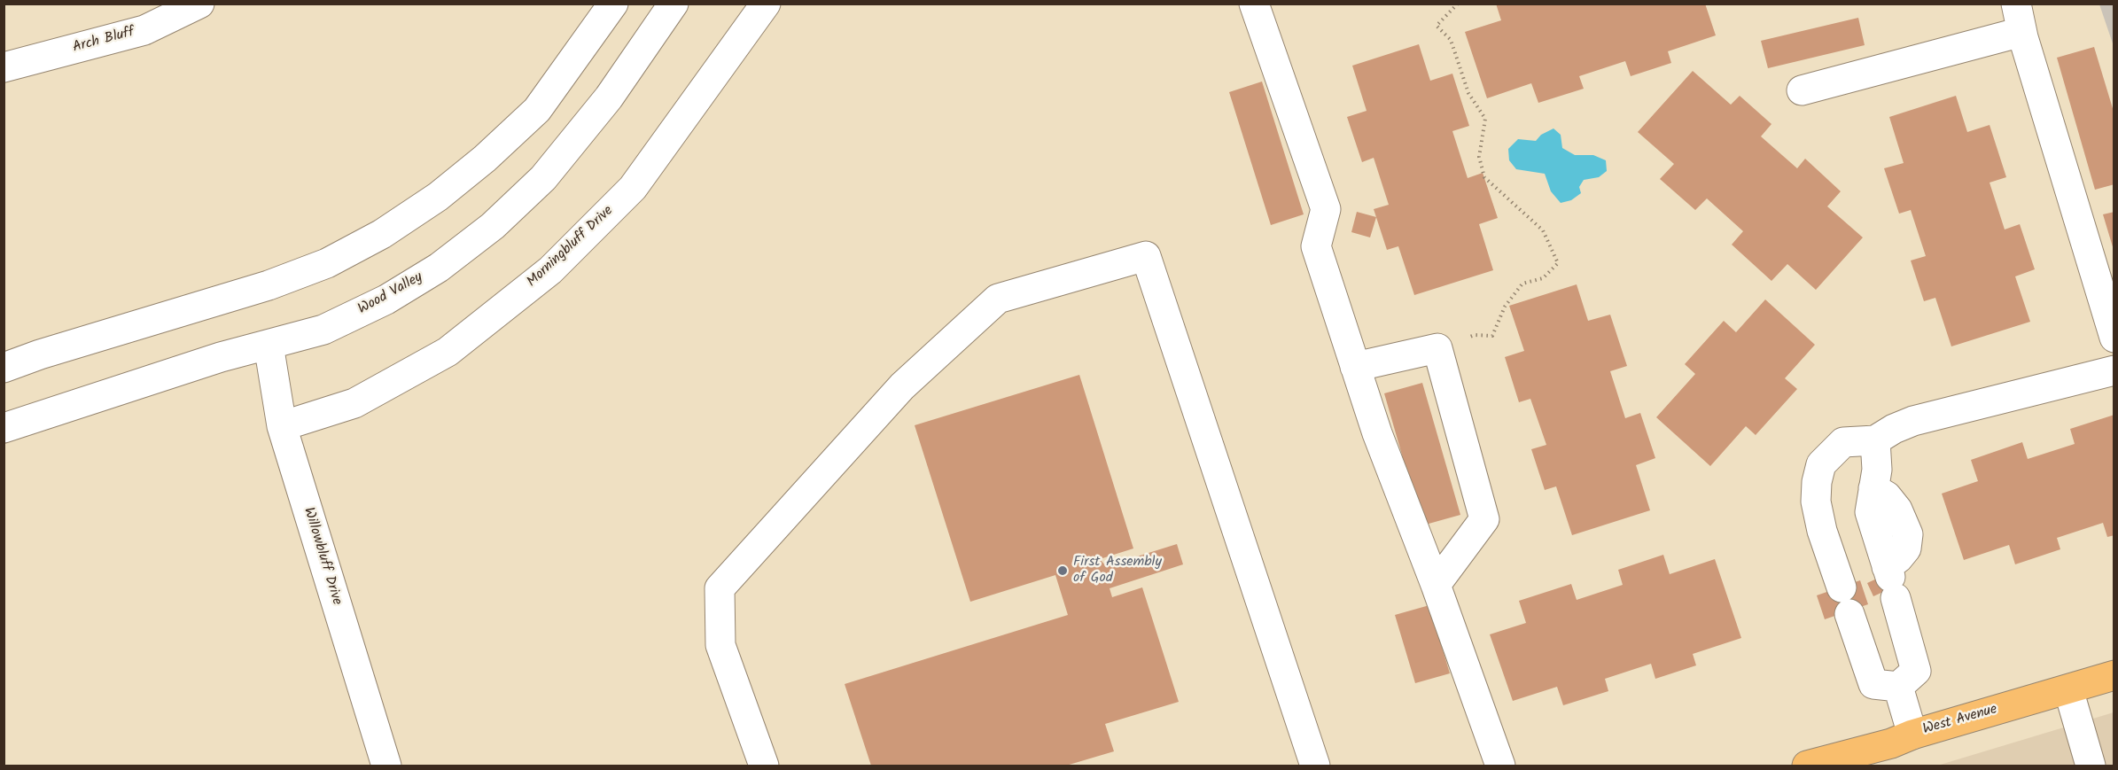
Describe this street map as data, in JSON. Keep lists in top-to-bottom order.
{
  "streets": {
    "main road": ["West Avenue"],
    "street": [
      "Arch Bluff",
      "Morningbluff Drive",
      "Wood Valley",
      "Willowbluff Drive"
    ]
  },
  "crossings": [
    ["Morningbluff Drive", "Willowbluff Drive"],
    ["Wood Valley", "Willowbluff Drive"]
  ],
  "places": ["First Assembly of God"]
}
